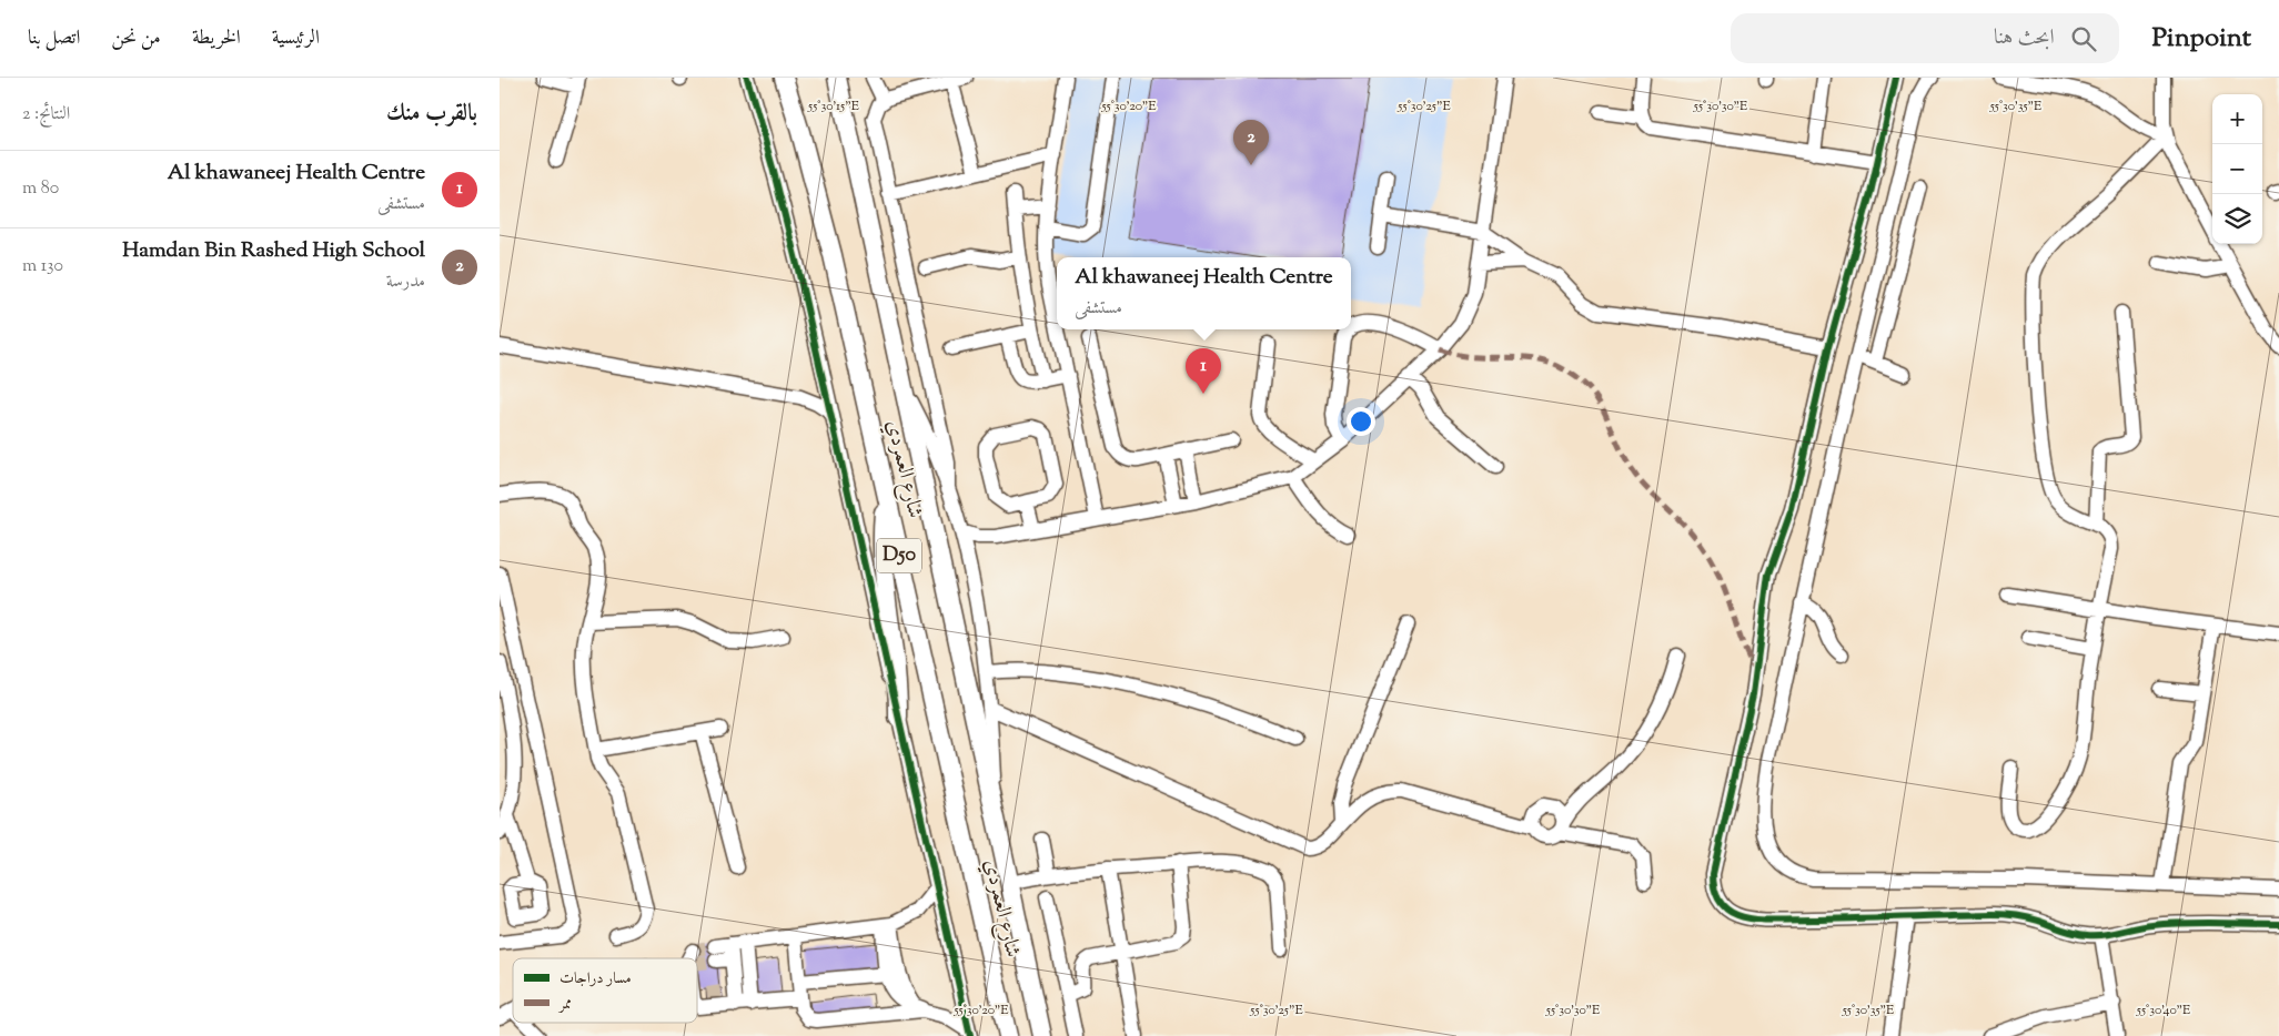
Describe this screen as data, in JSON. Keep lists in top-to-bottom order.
{
  "streets": {
    "main road": ["شارع العمردي", "D50"]
  },
  "legend": ["مسار دراجات", "ممر"],
  "page": {
    "header": "Pinpoint",
    "search": "ابحث هنا",
    "nav": [
      "الرئيسية",
      "الخريطة",
      "من نحن",
      "اتصل بنا"
    ],
    "heading": ["بالقرب منك", "النتائج: 2"],
    "map_buttons": ["+", "−"],
    "pins": ["2", "1"],
    "list": [
      {
        "mark": "1",
        "name": "Al khawaneej Health Centre",
        "note": "مستشفى",
        "value": "80 m"
      },
      {
        "mark": "2",
        "name": "Hamdan Bin Rashed High School",
        "note": "مدرسة",
        "value": "130 m"
      }
    ],
    "popup": ["Al khawaneej Health Centre", "مستشفى"]
  },
  "coordinates": [
    "55°30'15\"E",
    "55°30'20\"E",
    "55°30'25\"E",
    "55°30'30\"E",
    "55°30'35\"E",
    "55°30'40\"E"
  ]
}
